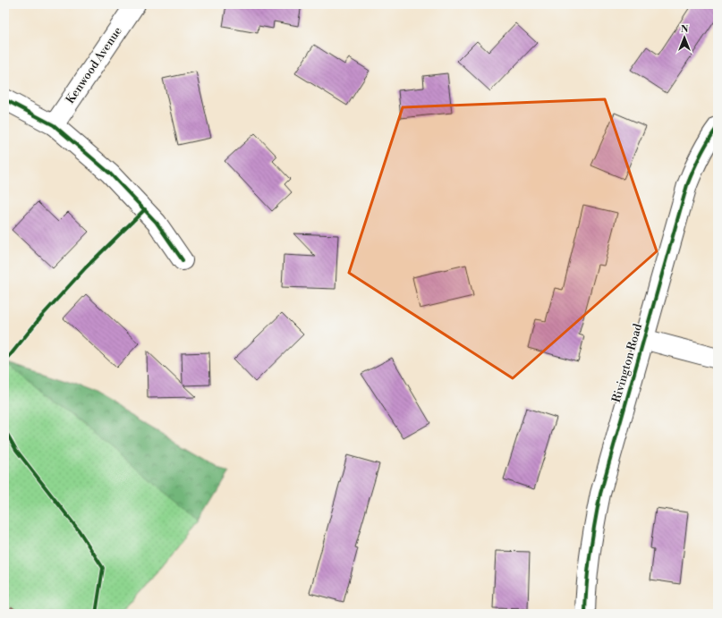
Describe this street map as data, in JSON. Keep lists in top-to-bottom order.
{
  "streets": {
    "street": ["Kenwood Avenue", "Rivington Road"]
  },
  "north": "top"
}
